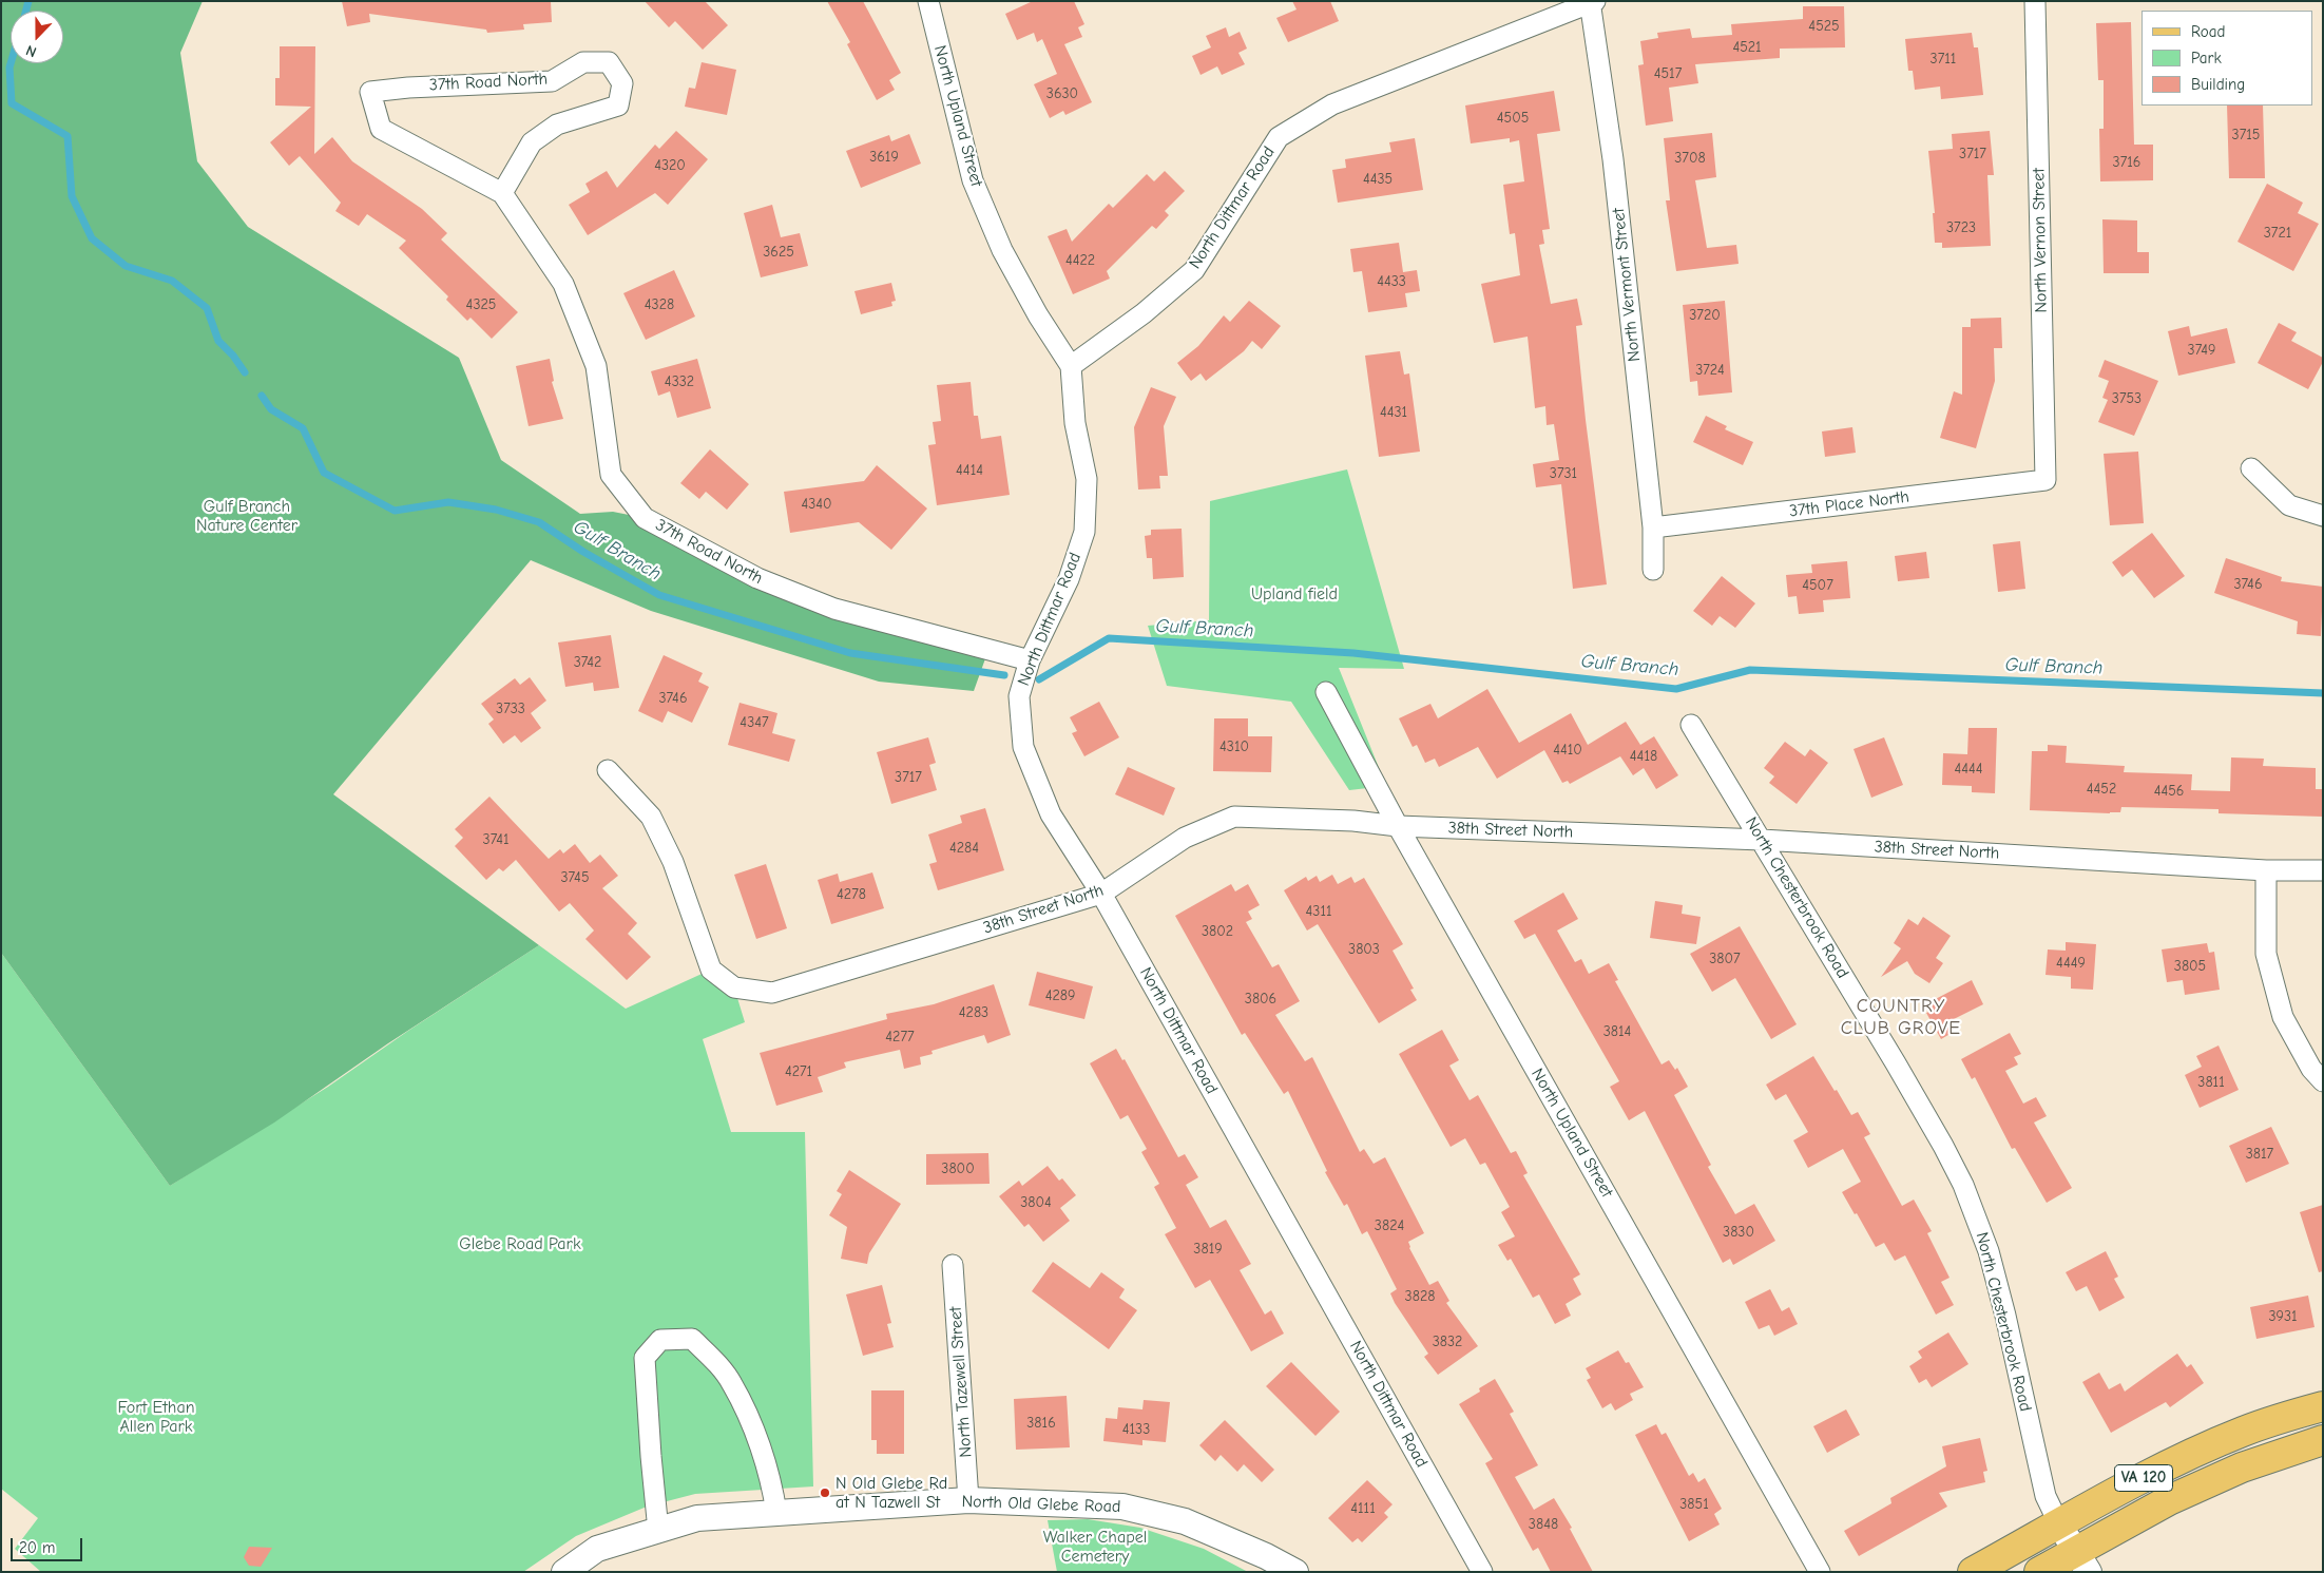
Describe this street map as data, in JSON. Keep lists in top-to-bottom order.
{
  "streets": {
    "main road": ["VA 120"],
    "street": [
      "37th Road North",
      "North Upland Street",
      "North Dittmar Road",
      "North Vernon Street",
      "North Vermont Street",
      "37th Place North",
      "38th Street North",
      "North Chesterbrook Road",
      "North Tazewell Street",
      "North Old Glebe Road"
    ]
  },
  "crossings": [
    ["37th Road North", "North Dittmar Road"],
    ["North Upland Street", "North Dittmar Road"],
    ["North Upland Street", "38th Street North"],
    ["North Dittmar Road", "North Vermont Street"],
    ["North Dittmar Road", "38th Street North"],
    ["North Vernon Street", "37th Place North"],
    ["North Vermont Street", "37th Place North"],
    ["38th Street North", "North Chesterbrook Road"],
    ["North Chesterbrook Road", "VA 120"],
    ["North Tazewell Street", "North Old Glebe Road"]
  ],
  "districts": ["COUNTRY CLUB GROVE"],
  "water": ["Gulf Branch"],
  "parks": [
    "Gulf Branch Nature Center",
    "Upland field",
    "Glebe Road Park",
    "Fort Ethan Allen Park",
    "Walker Chapel Cemetery"
  ],
  "places": ["N Old Glebe Rd at N Tazwell St"],
  "house_numbers": [
    "4525",
    "4521",
    "3711",
    "4517",
    "3630",
    "4505",
    "3715",
    "3717",
    "3619",
    "3708",
    "3716",
    "4320",
    "4435",
    "3723",
    "3721",
    "3625",
    "4422",
    "4433",
    "4325",
    "4328",
    "3720",
    "3749",
    "3724",
    "4332",
    "3753",
    "4431",
    "4414",
    "3731",
    "4340",
    "3746",
    "4507",
    "3742",
    "3746",
    "3733",
    "4347",
    "4310",
    "4410",
    "4418",
    "4444",
    "3717",
    "4452",
    "4456",
    "3741",
    "4284",
    "3745",
    "4278",
    "4311",
    "3802",
    "3803",
    "3807",
    "4449",
    "3805",
    "4289",
    "3806",
    "4283",
    "3814",
    "4277",
    "4271",
    "3811",
    "3817",
    "3800",
    "3804",
    "3824",
    "3830",
    "3819",
    "3828",
    "3931",
    "3832",
    "3816",
    "4133",
    "3851",
    "4111",
    "3848"
  ],
  "legend": ["Road", "Park", "Building"],
  "scale_bar": "20 m",
  "north": "bottom"
}
